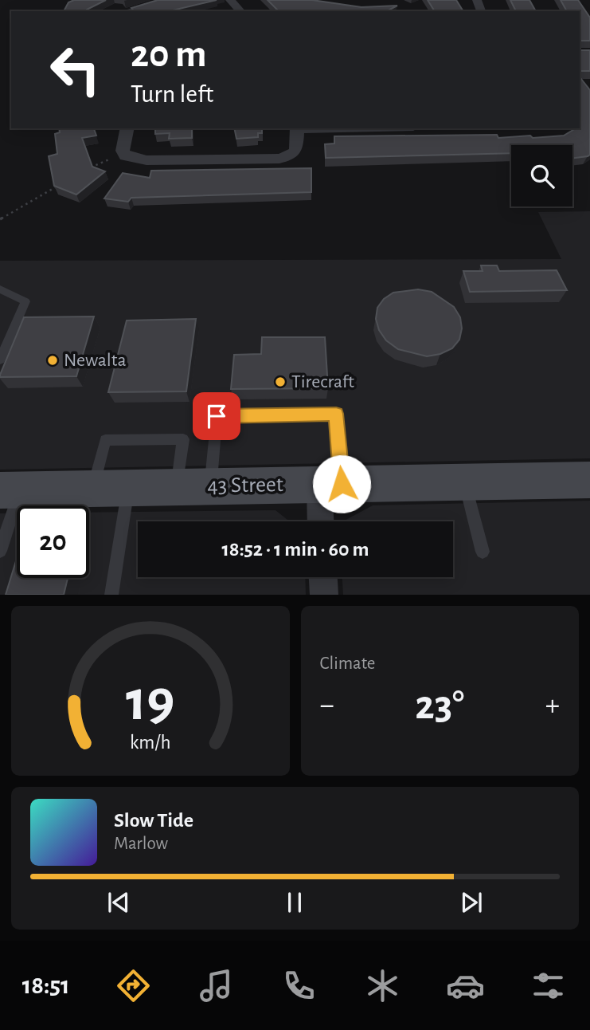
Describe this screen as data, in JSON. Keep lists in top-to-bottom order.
{
  "streets": {
    "street": ["43 Street"]
  },
  "places": ["Newalta", "Tirecraft"],
  "page": {
    "turn": ["20 m", "Turn left"],
    "limit": "20",
    "trip": "18:52 · 1 min · 60 m",
    "tile": "Climate",
    "heat": ["−", "23°", "+"],
    "song": ["Slow Tide", "Marlow"],
    "tabs": "18:51",
    "gauge": ["19", "km/h"]
  }
}
